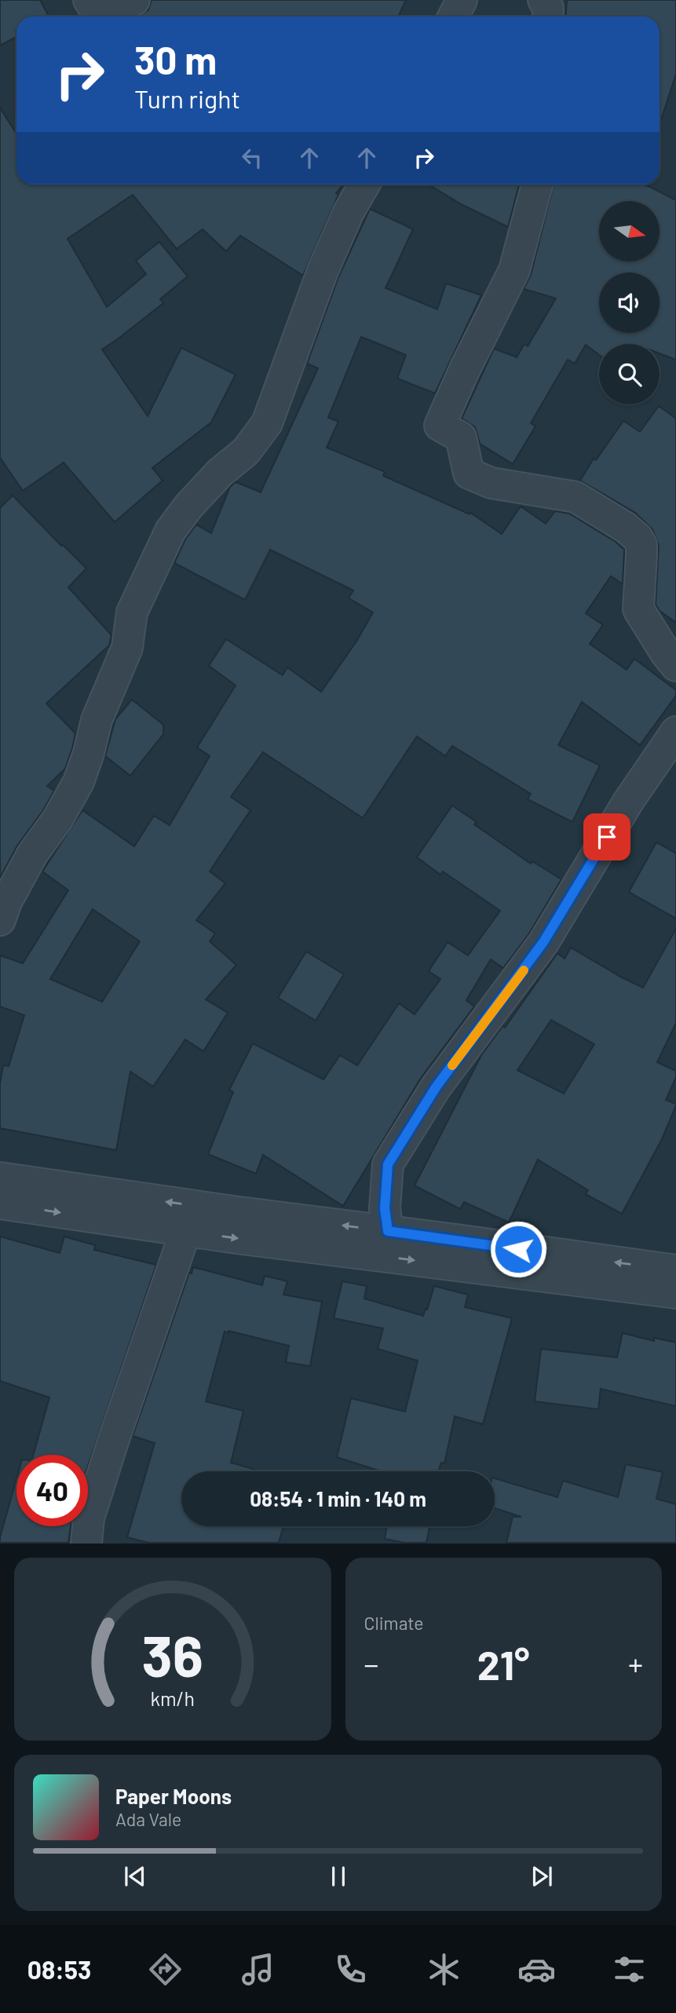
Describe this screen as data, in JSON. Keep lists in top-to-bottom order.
{
  "north": "right",
  "page": {
    "turn": ["30 m", "Turn right"],
    "limit": "40",
    "trip": "08:54 · 1 min · 140 m",
    "tile": "Climate",
    "heat": ["−", "21°", "+"],
    "song": ["Paper Moons", "Ada Vale"],
    "tabs": "08:53",
    "gauge": ["36", "km/h"]
  }
}
